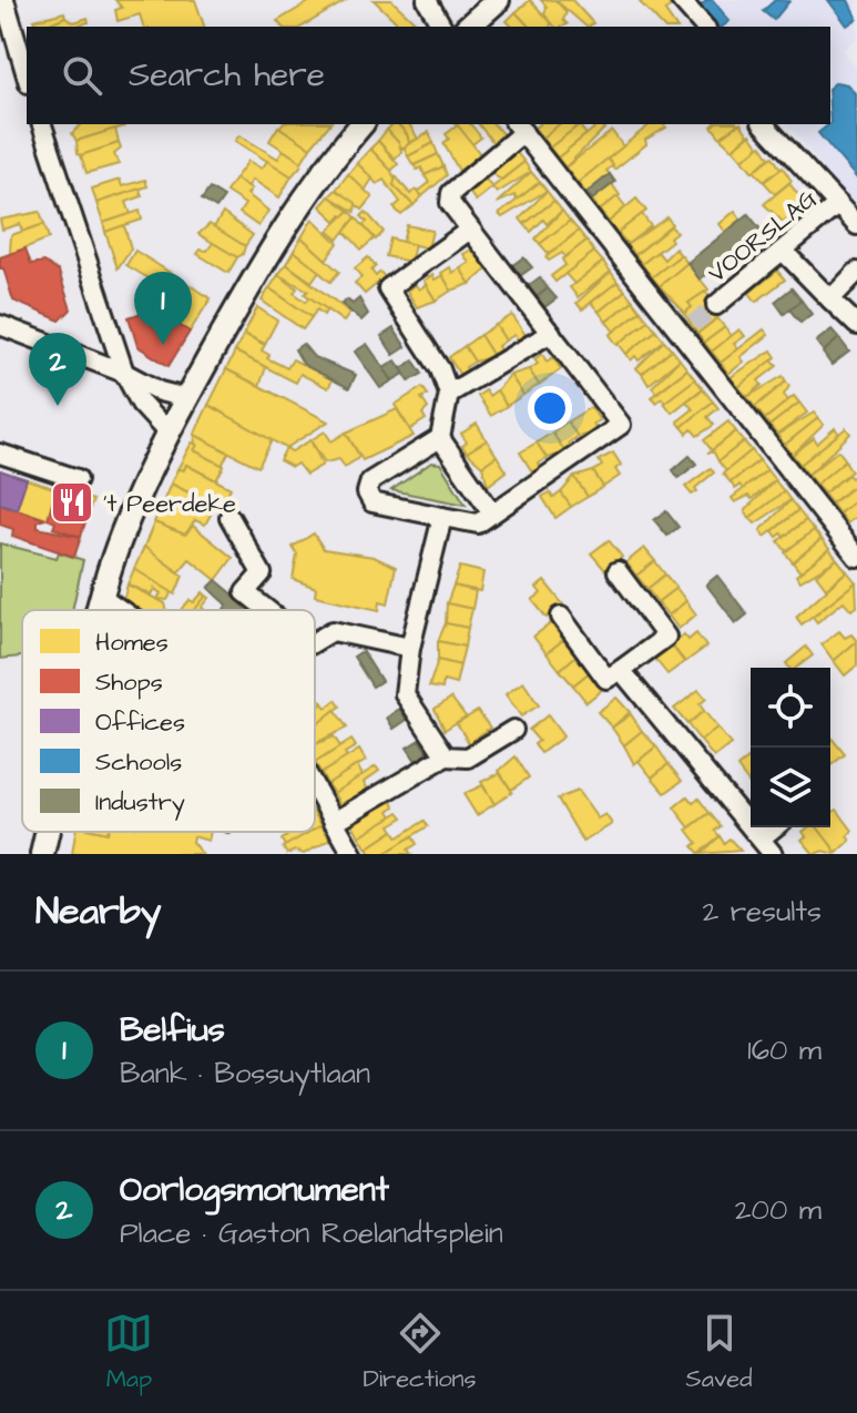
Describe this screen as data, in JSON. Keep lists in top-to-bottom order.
{
  "streets": {
    "street": ["VOORSLAG"]
  },
  "places": {
    "restaurant": ["'t Peerdeke"]
  },
  "legend": [
    "Homes",
    "Shops",
    "Offices",
    "Schools",
    "Industry"
  ],
  "page": {
    "search": "Search here",
    "pins": ["1", "2"],
    "heading": ["Nearby", "2 results"],
    "list": [
      {
        "mark": "1",
        "name": "Belfius",
        "note": "Bank · Bossuytlaan",
        "value": "160 m"
      },
      {
        "mark": "2",
        "name": "Oorlogsmonument",
        "note": "Place · Gaston Roelandtsplein",
        "value": "200 m"
      }
    ],
    "nav": ["Map", "Directions", "Saved"]
  }
}
